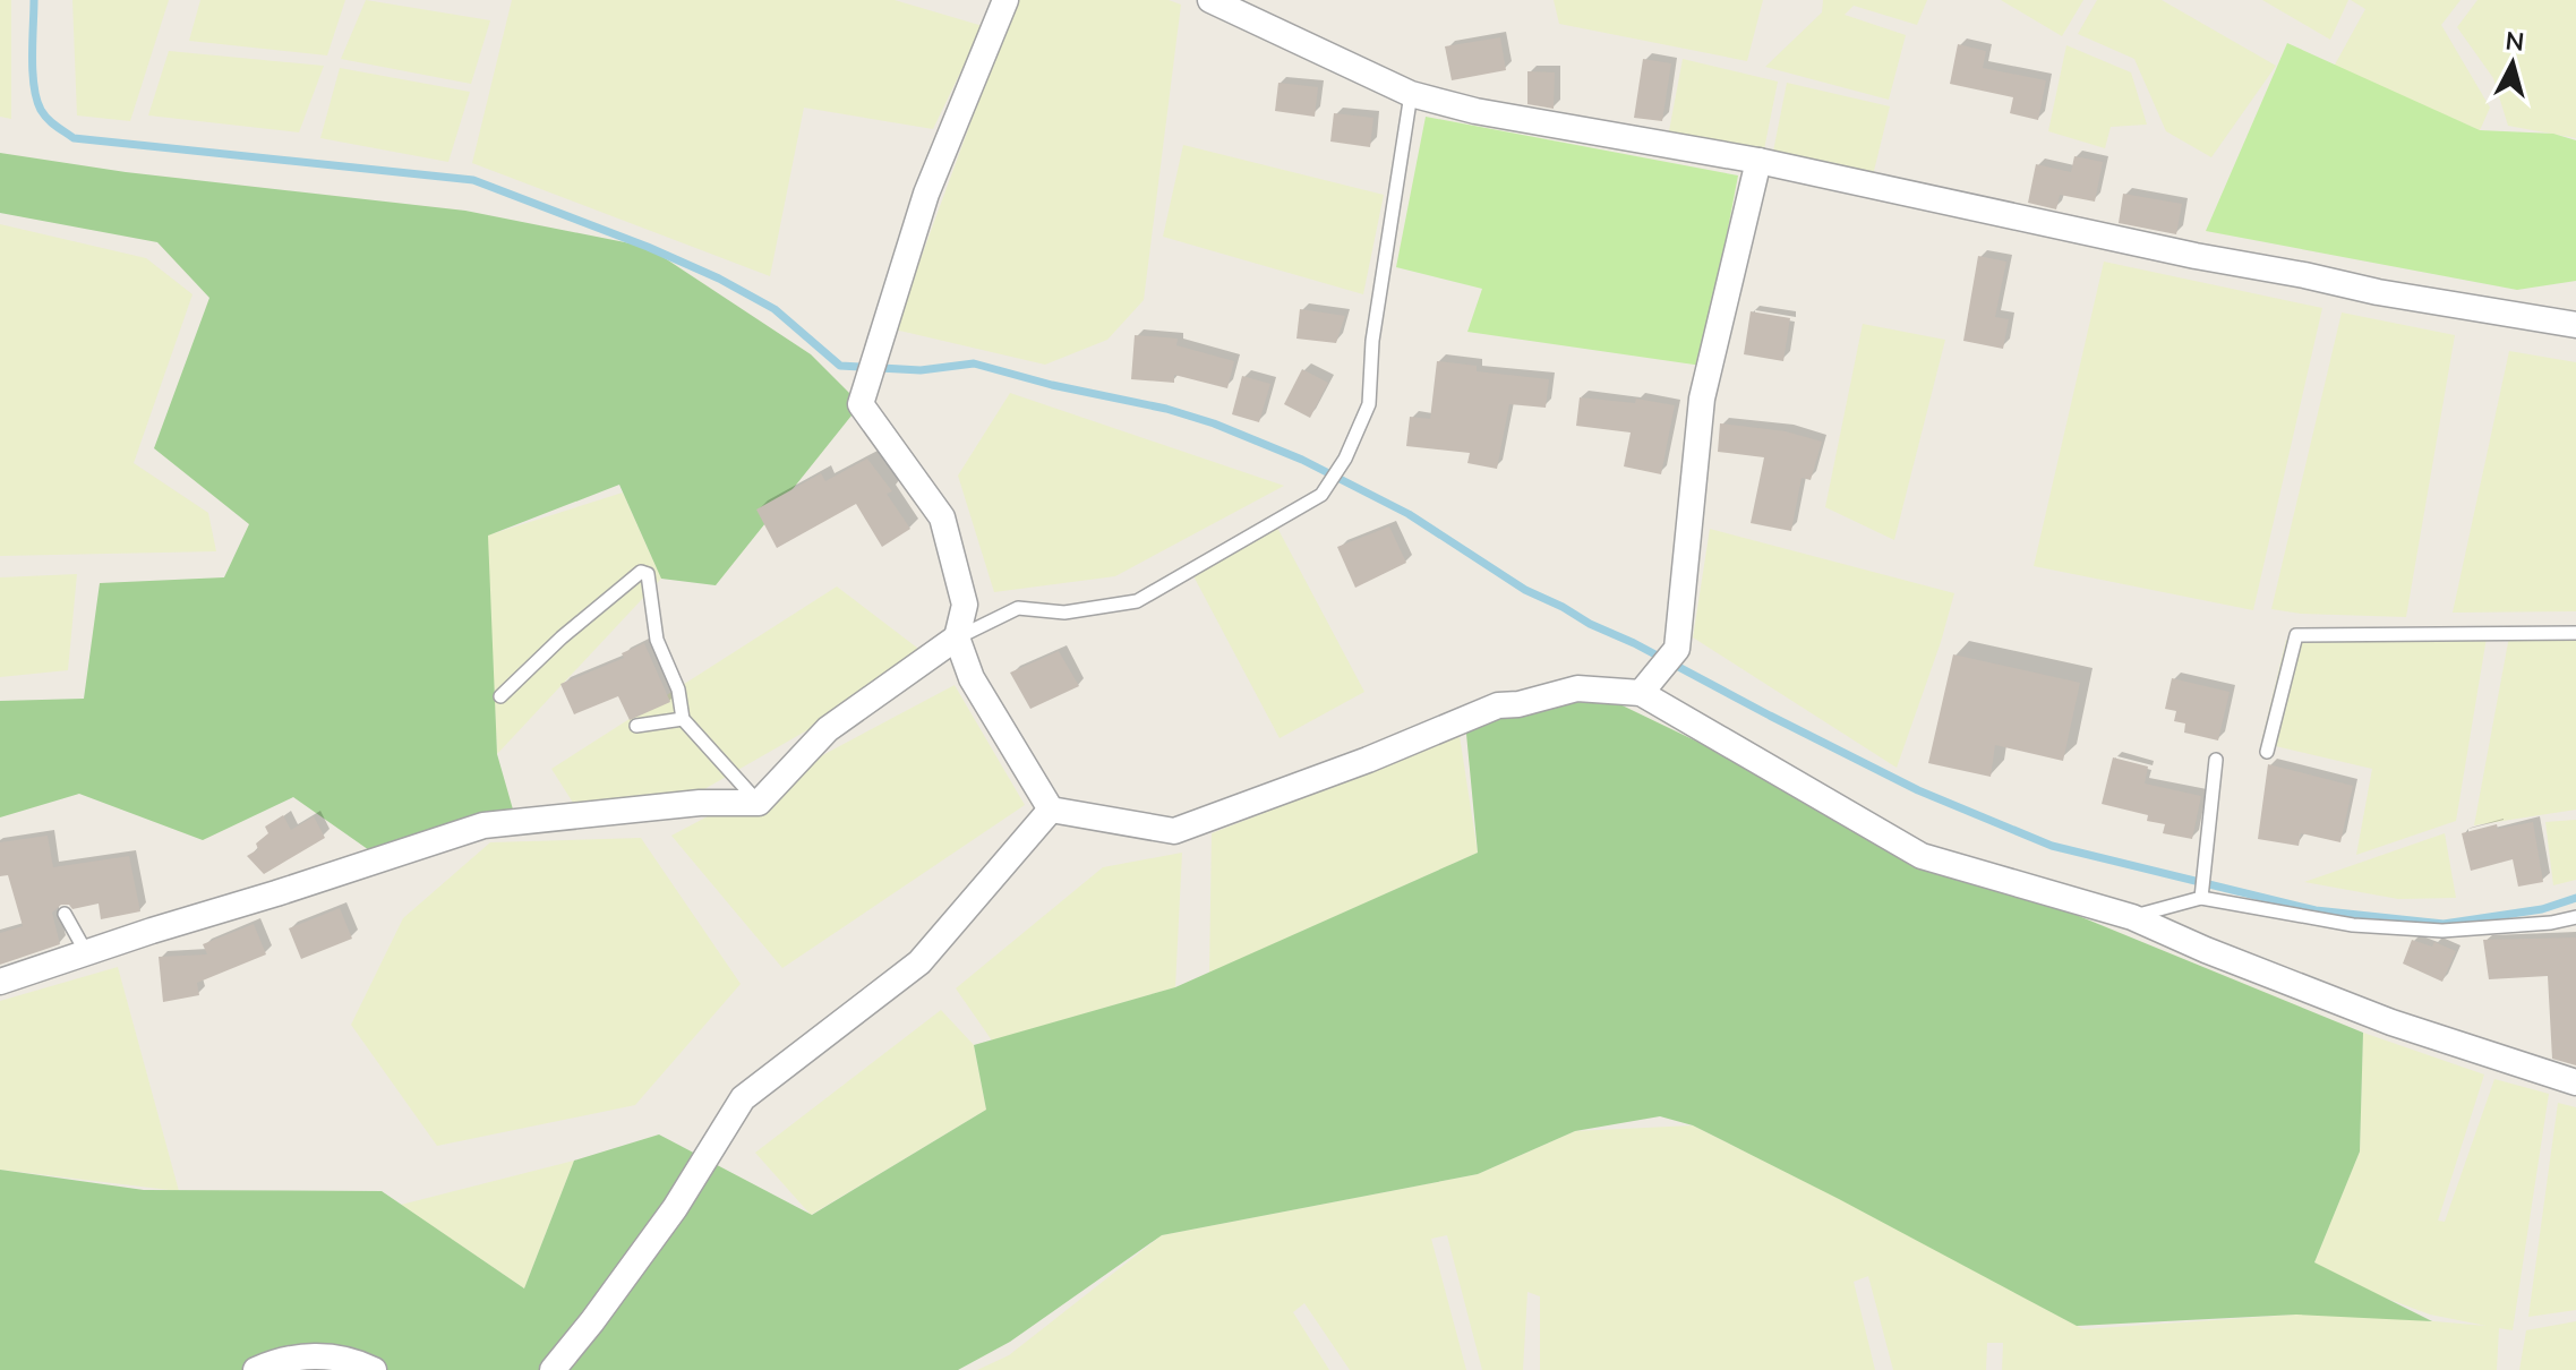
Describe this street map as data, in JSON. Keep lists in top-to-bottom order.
{
  "north": "top"
}
